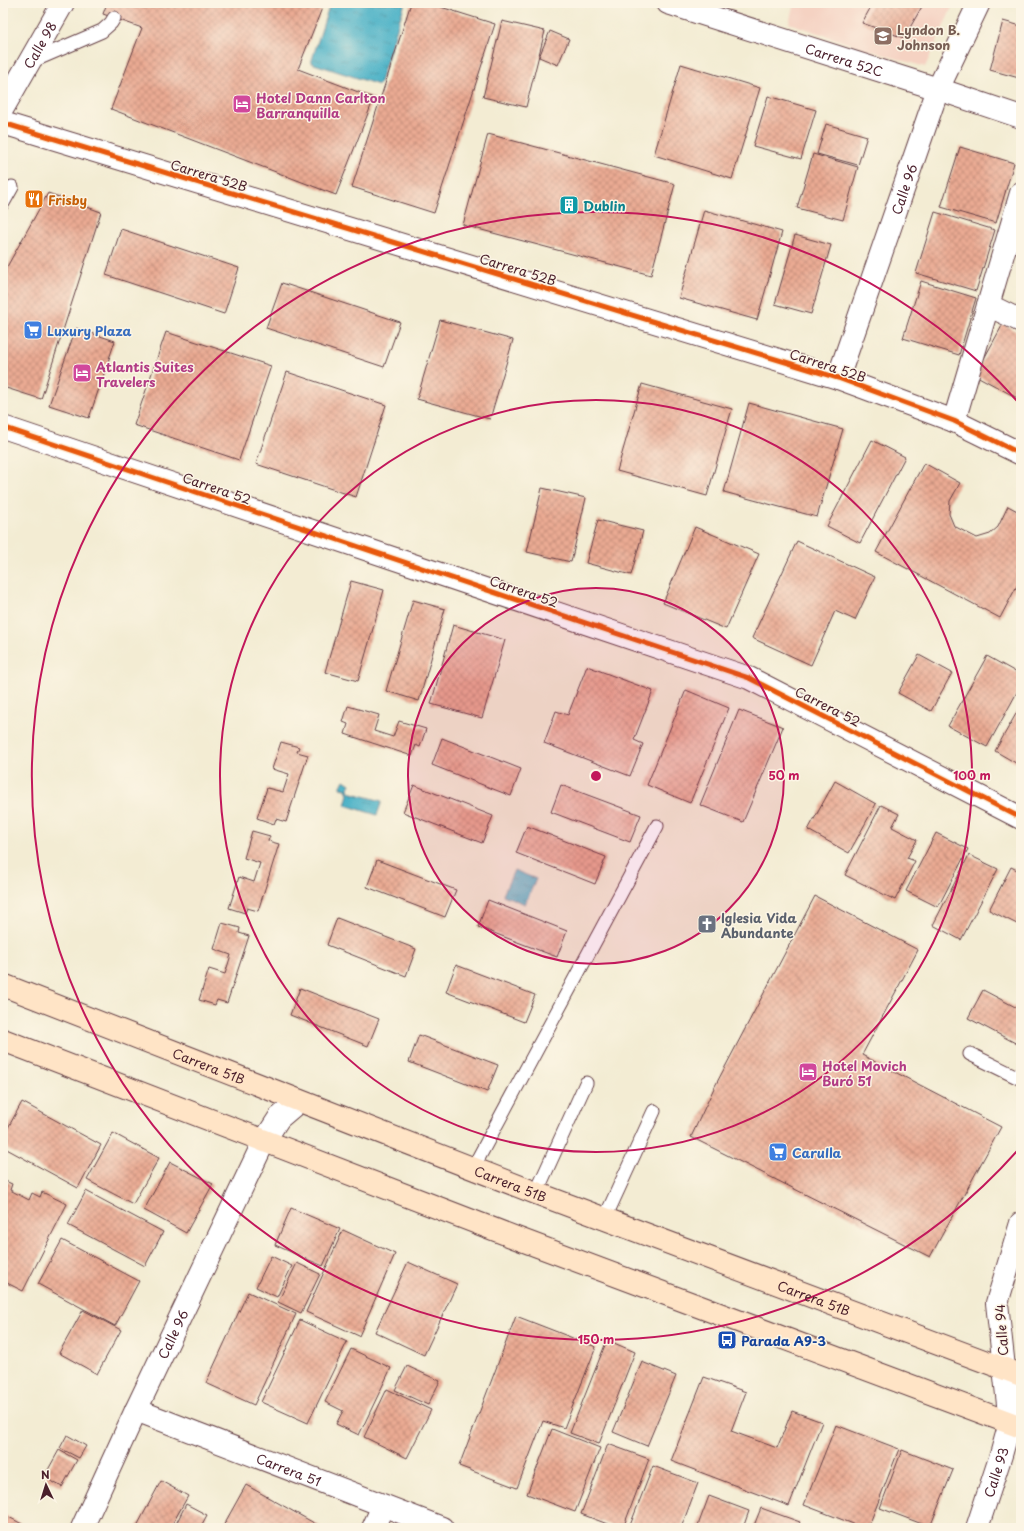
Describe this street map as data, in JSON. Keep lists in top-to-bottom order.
{
  "streets": {
    "main road": ["Carrera 51B"],
    "street": [
      "Calle 98",
      "Carrera 52C",
      "Carrera 52B",
      "Calle 96",
      "Carrera 52",
      "Calle 94",
      "Carrera 51",
      "Calle 93"
    ]
  },
  "crossings": [
    ["Carrera 52C", "Calle 96"],
    ["Carrera 52B", "Calle 96"],
    ["Calle 96", "Carrera 51B"],
    ["Calle 96", "Carrera 51"],
    ["Carrera 51B", "Calle 94"],
    ["Carrera 51B", "Calle 93"],
    ["Calle 94", "Calle 93"]
  ],
  "places": {
    "school or university": ["Lyndon B. Johnson"],
    "hotel": ["Hotel Dann Carlton Barranquilla", "Atlantis Suites Travelers", "Hotel Movich Buró 51"],
    "restaurant": ["Frisby"],
    "building": ["Dublin"],
    "supermarket": ["Luxury Plaza", "Carulla"],
    "church": ["Iglesia Vida Abundante"],
    "bus stop": ["Parada A9-3"]
  },
  "north": "top",
  "rings": ["50 m", "100 m", "150 m"]
}
